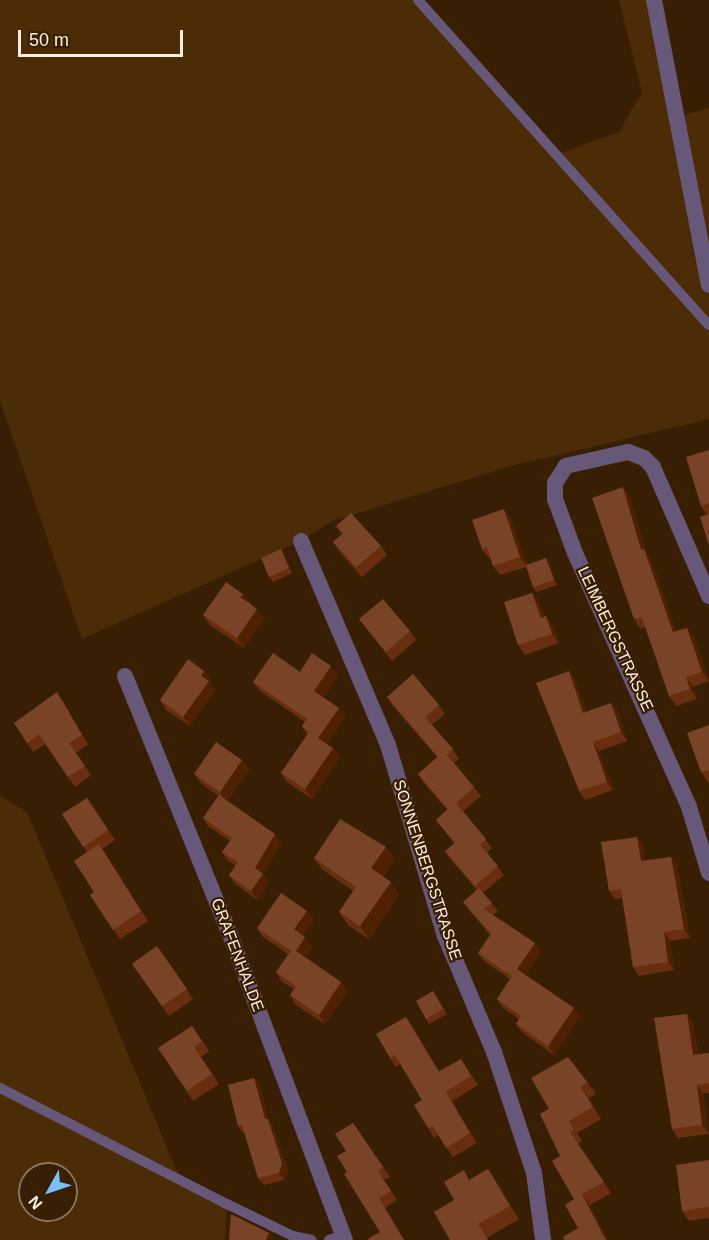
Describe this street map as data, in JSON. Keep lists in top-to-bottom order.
{
  "streets": {
    "street": ["LEIMBERGSTRASSE", "SONNENBERGSTRASSE", "GRAFENHALDE"]
  },
  "scale_bar": "50 m",
  "north": "bottom left"
}
